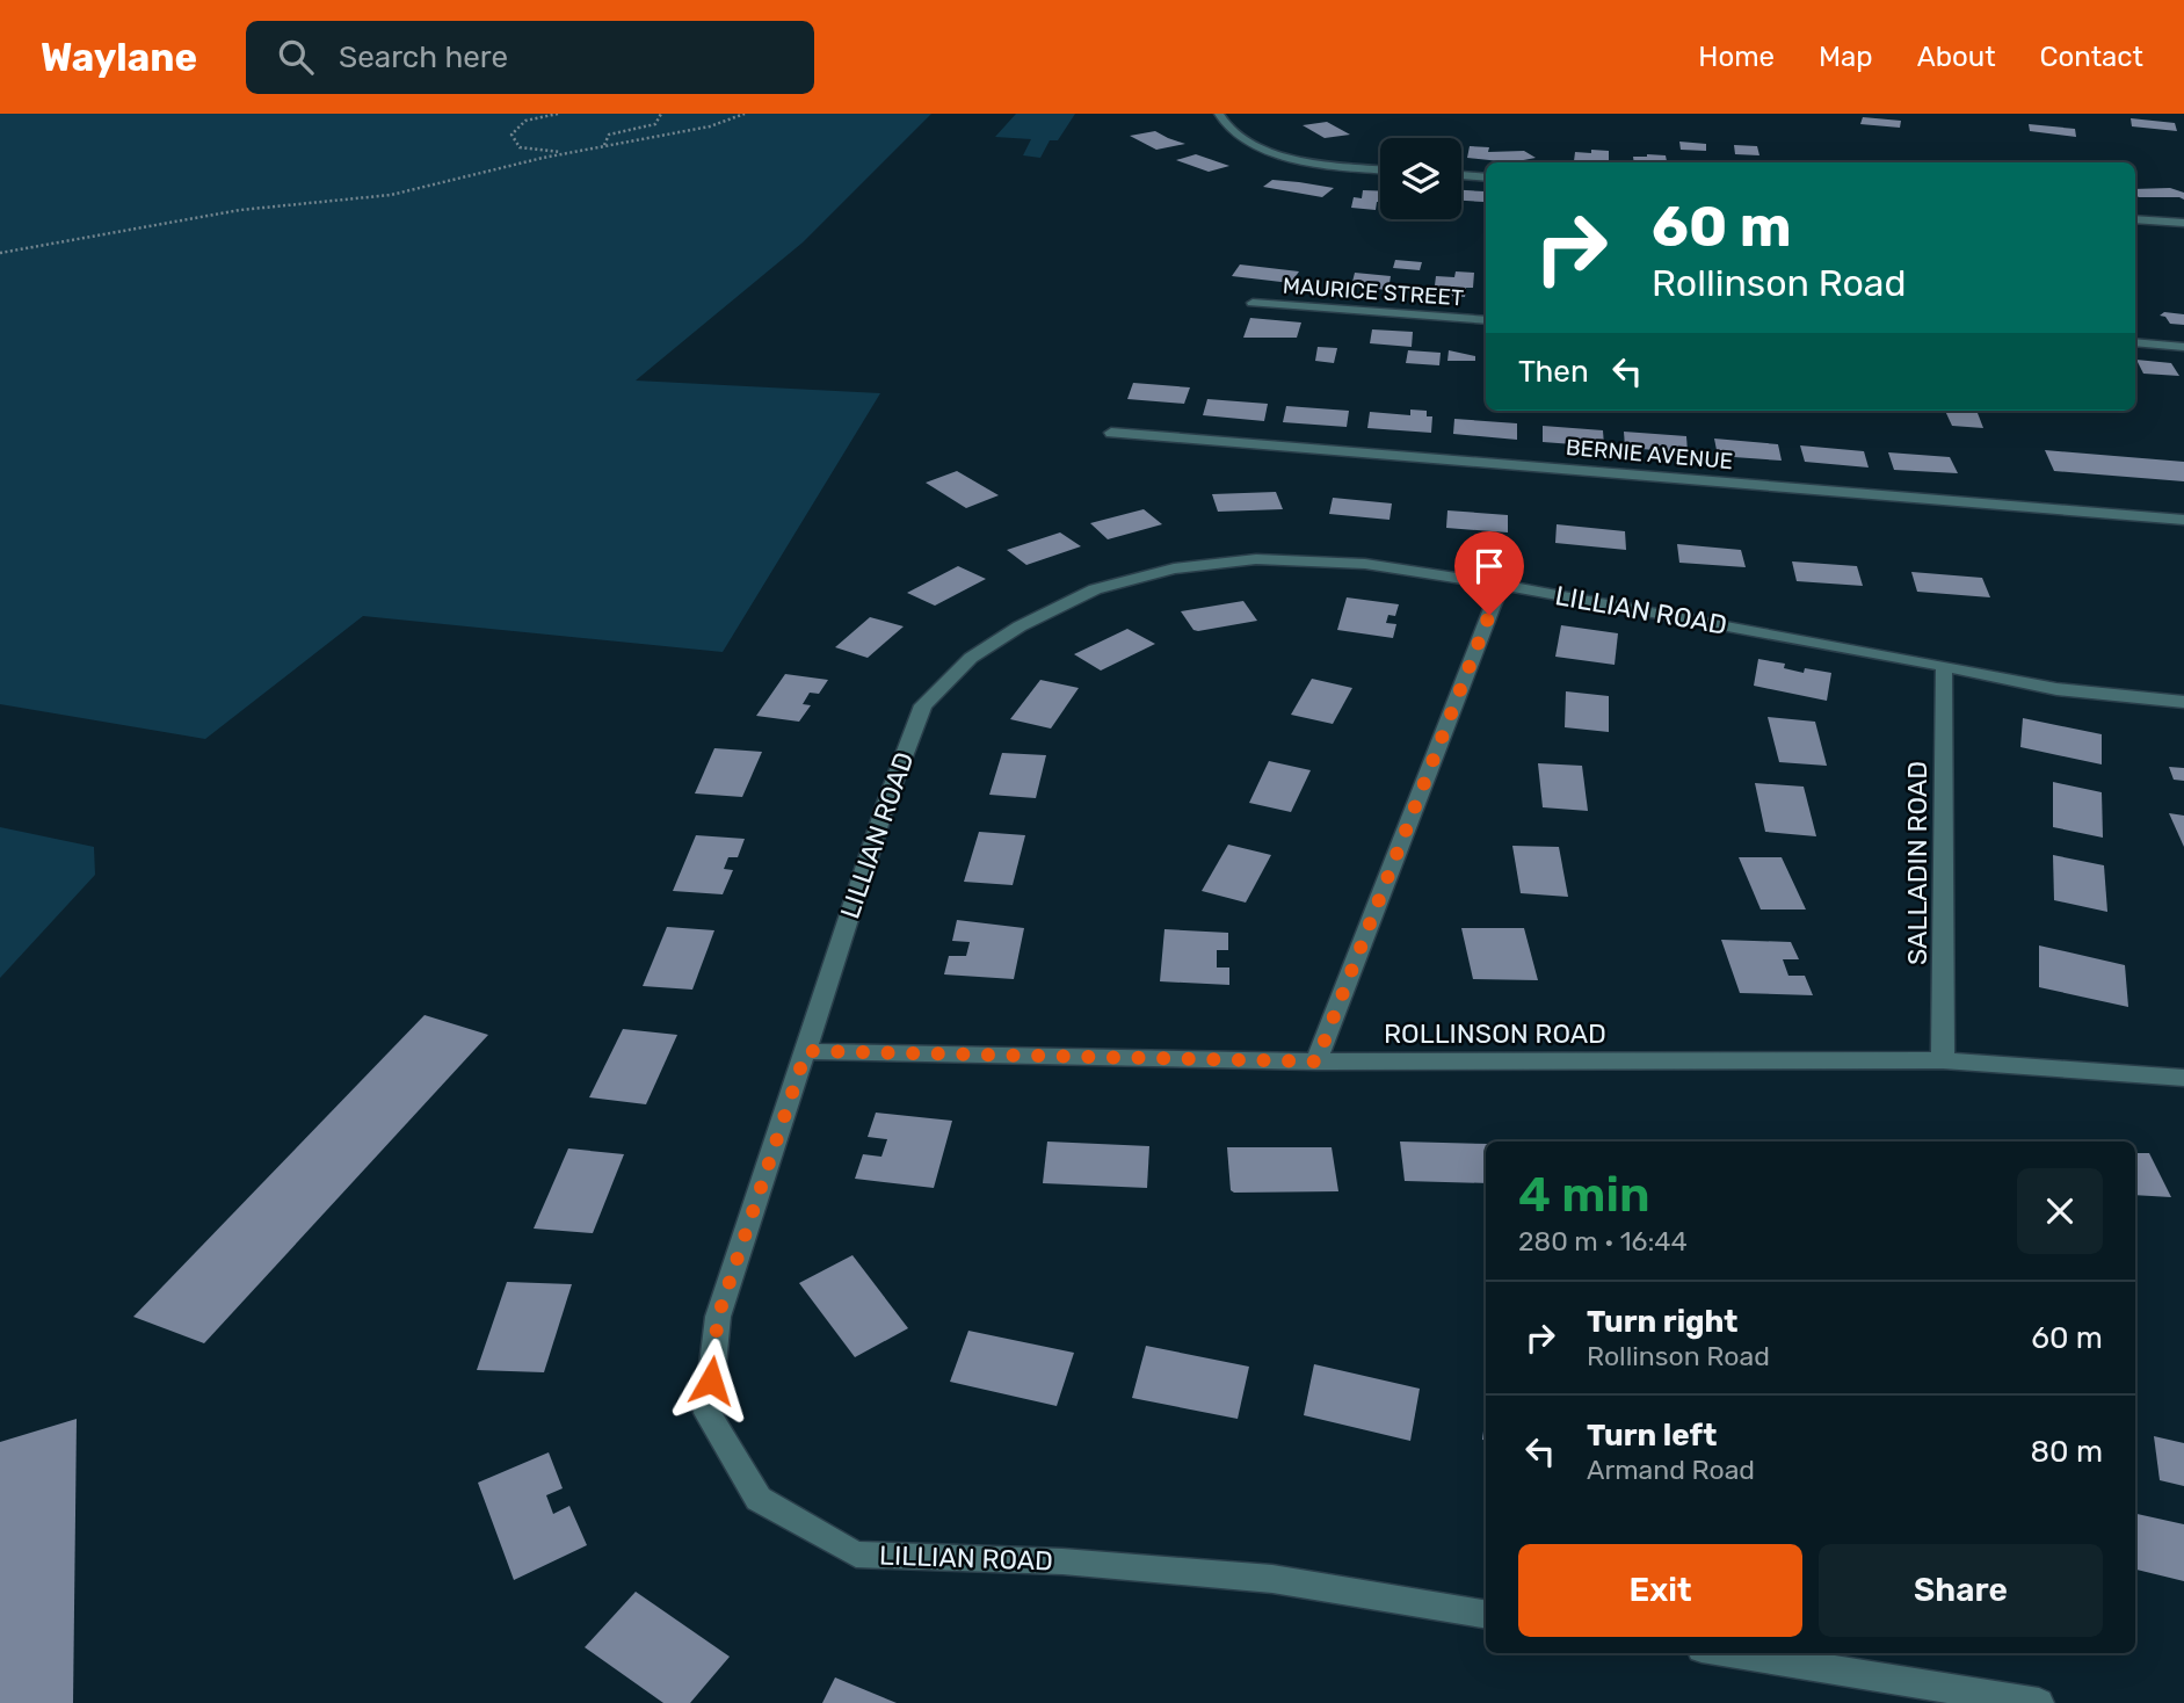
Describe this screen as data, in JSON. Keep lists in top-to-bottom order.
{
  "streets": {
    "street": [
      "MAURICE STREET",
      "BERNIE AVENUE",
      "LILLIAN ROAD",
      "SALLADIN ROAD",
      "ROLLINSON ROAD"
    ]
  },
  "crossings": [
    ["LILLIAN ROAD", "SALLADIN ROAD"],
    ["LILLIAN ROAD", "ROLLINSON ROAD"],
    ["SALLADIN ROAD", "ROLLINSON ROAD"]
  ],
  "page": {
    "header": "Waylane",
    "search": "Search here",
    "nav": [
      "Home",
      "Map",
      "About",
      "Contact"
    ],
    "turn": ["60 m", "Rollinson Road"],
    "then": "Then",
    "heading": ["4 min", "280 m · 16:44"],
    "list": [
      {
        "name": "Turn right",
        "note": "Rollinson Road",
        "value": "60 m"
      },
      {
        "name": "Turn left",
        "note": "Armand Road",
        "value": "80 m"
      }
    ],
    "buttons": ["Exit", "Share"]
  }
}
